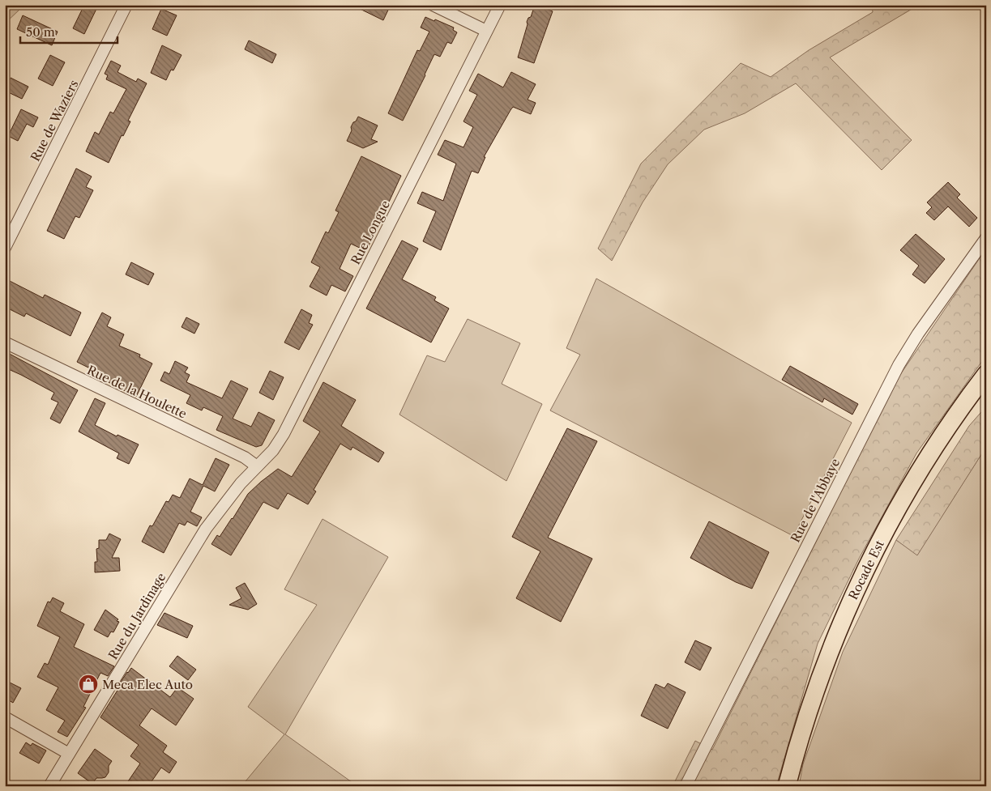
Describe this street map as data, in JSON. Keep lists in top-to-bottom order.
{
  "streets": {
    "main road": ["Rocade Est"],
    "street": [
      "Rue de Waziers",
      "Rue Longue",
      "Rue de la Houlette",
      "Rue de l'Abbaye",
      "Rue du Jardinage"
    ]
  },
  "crossings": [
    ["Rue Longue", "Rue de la Houlette"],
    ["Rue Longue", "Rue du Jardinage"],
    ["Rue de la Houlette", "Rue du Jardinage"]
  ],
  "places": {
    "shop": ["Meca Elec Auto"]
  },
  "scale_bar": "50 m"
}
